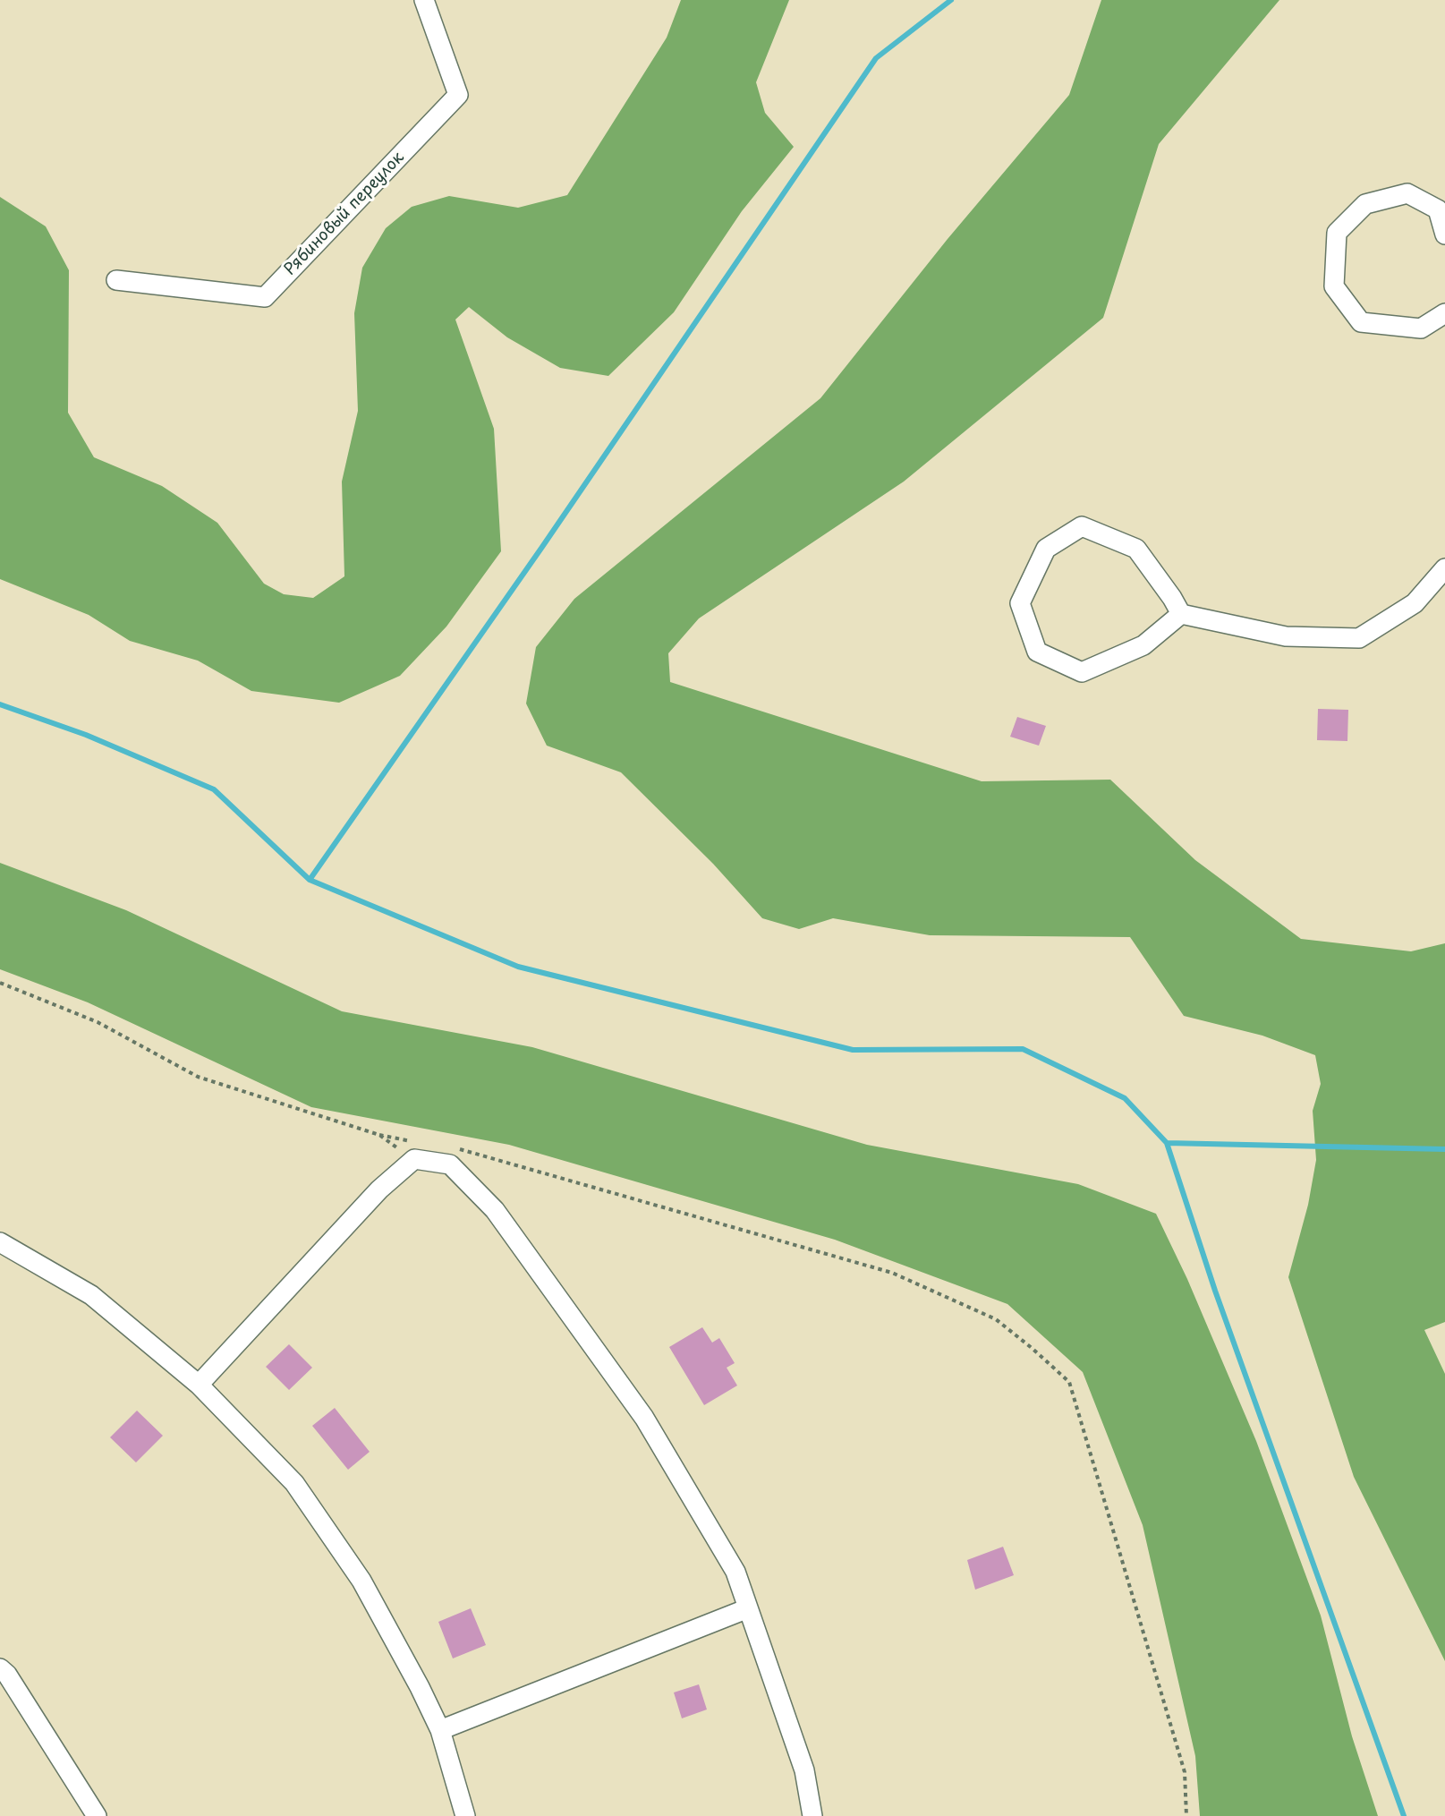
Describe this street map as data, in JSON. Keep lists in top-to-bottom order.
{
  "streets": {
    "street": ["Рябиновый переулок"]
  }
}
